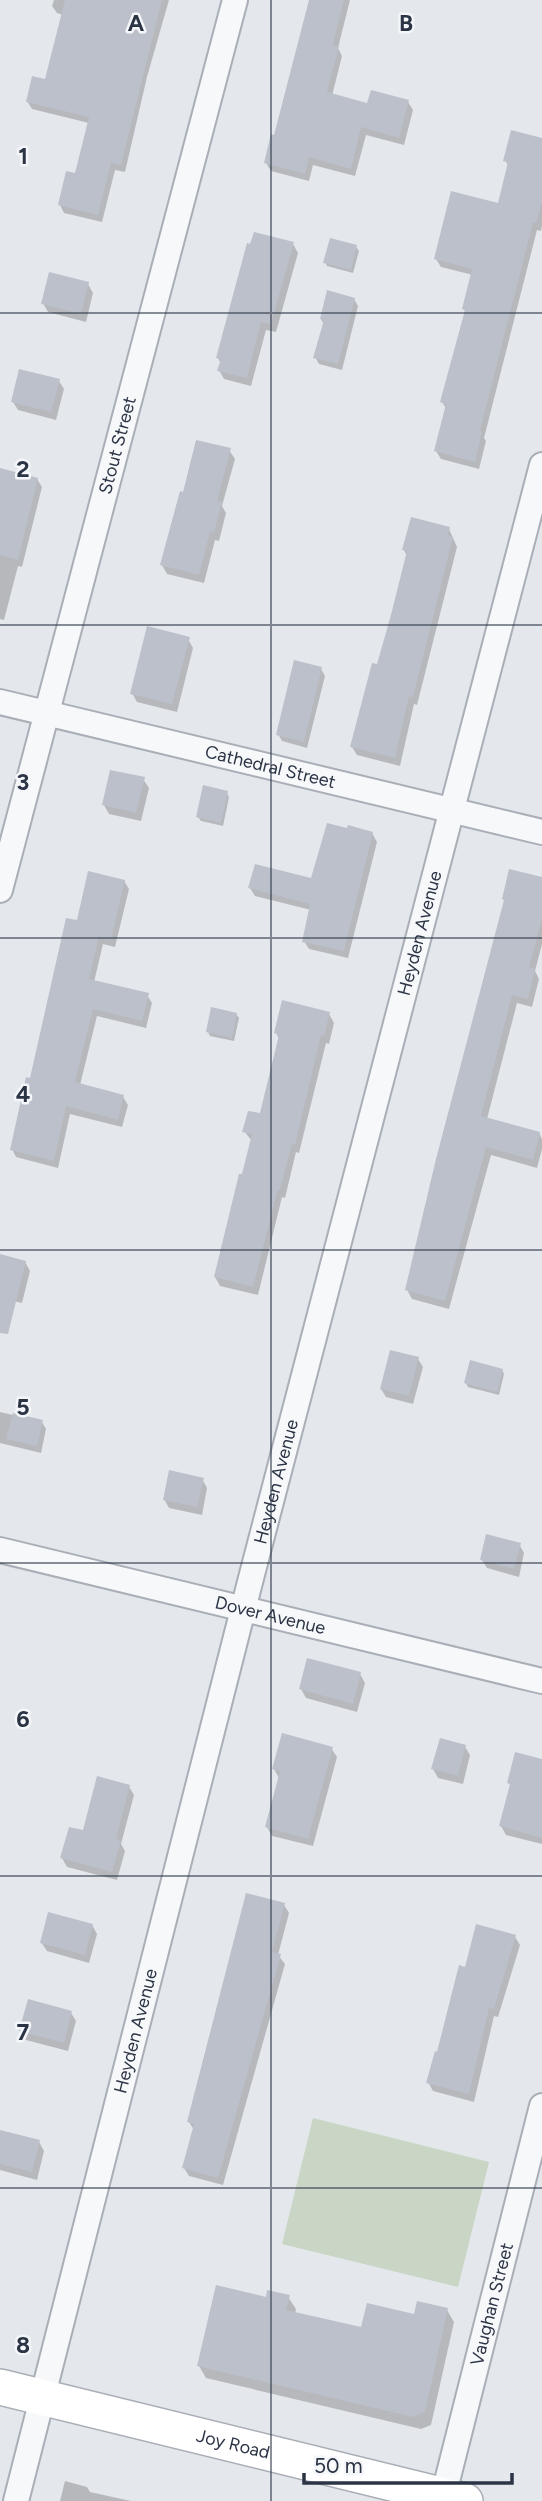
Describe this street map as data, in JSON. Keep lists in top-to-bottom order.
{
  "streets": {
    "main road": ["Joy Road"],
    "street": [
      "Stout Street",
      "Cathedral Street",
      "Heyden Avenue",
      "Dover Avenue",
      "Vaughan Street"
    ]
  },
  "crossings": [
    ["Stout Street", "Cathedral Street"],
    ["Cathedral Street", "Heyden Avenue"],
    ["Heyden Avenue", "Dover Avenue"],
    ["Heyden Avenue", "Joy Road"],
    ["Vaughan Street", "Joy Road"]
  ],
  "scale_bar": "50 m",
  "grid": {
    "columns": ["A", "B"],
    "rows": [
      "1",
      "2",
      "3",
      "4",
      "5",
      "6",
      "7",
      "8"
    ]
  }
}
